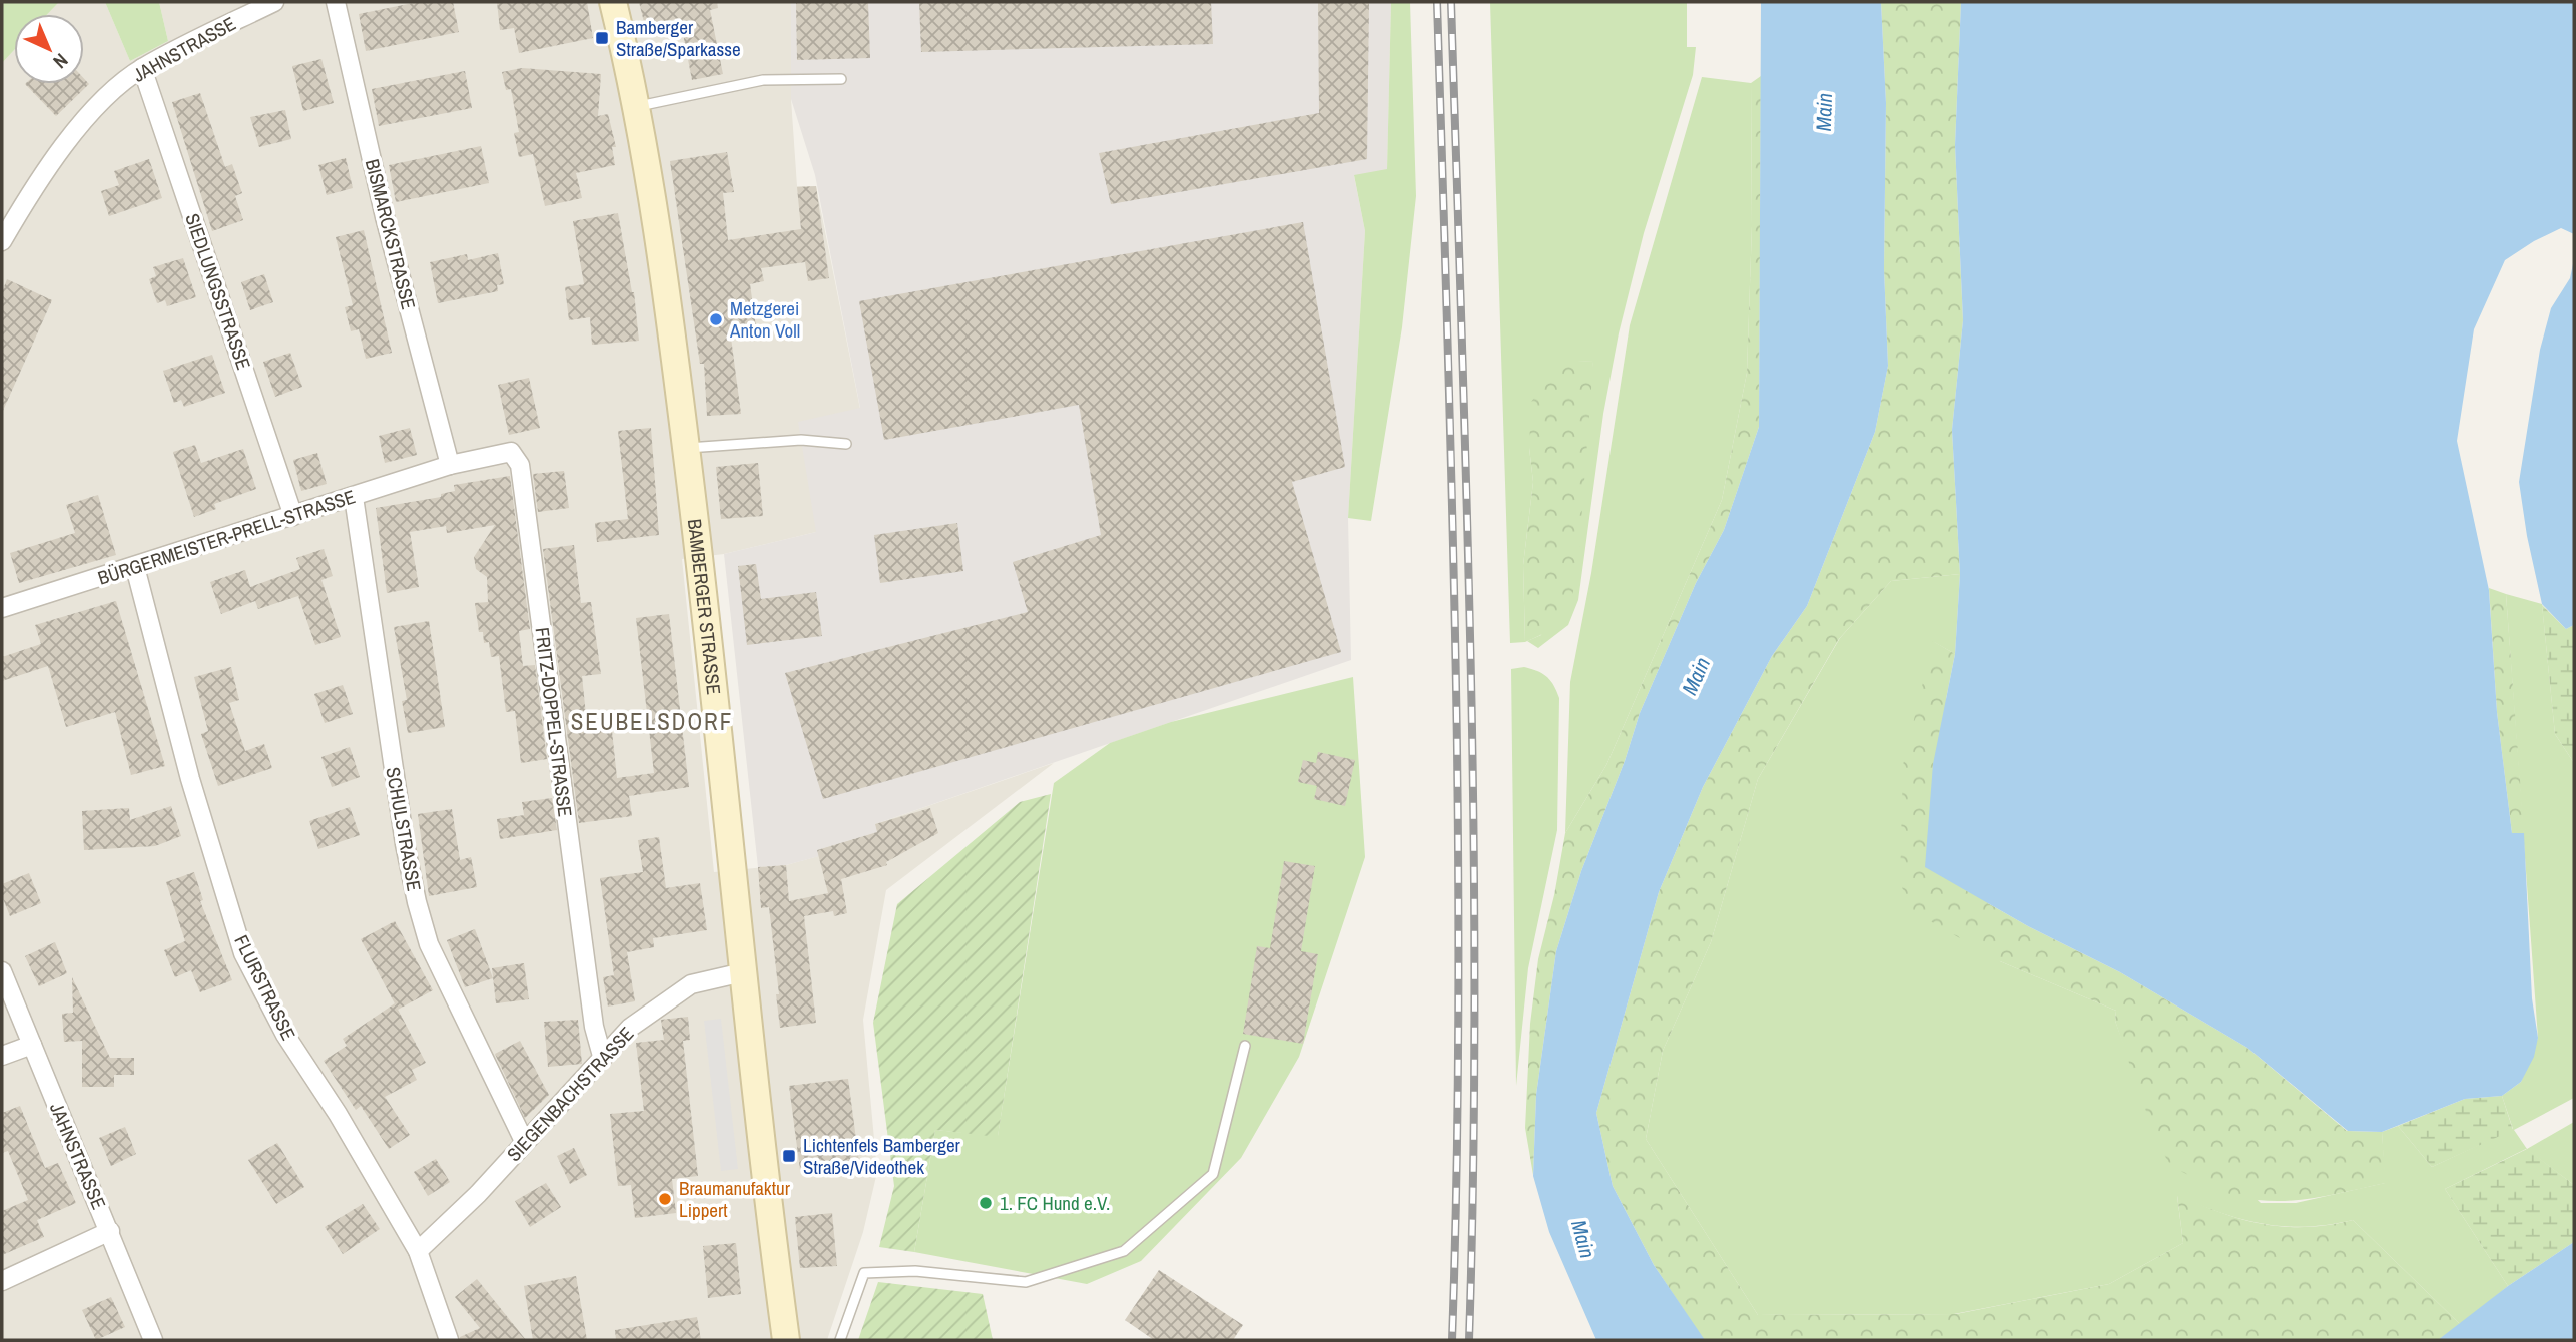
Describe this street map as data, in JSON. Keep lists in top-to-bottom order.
{
  "streets": {
    "street": [
      "JAHNSTRASSE",
      "BISMARCKSTRASSE",
      "SIEDLUNGSSTRASSE",
      "BÜRGERMEISTER-PRELL-STRASSE",
      "BAMBERGER STRASSE",
      "FRITZ-DOPPEL-STRASSE",
      "SCHULSTRASSE",
      "FLURSTRASSE",
      "SIEGENBACHSTRASSE"
    ]
  },
  "crossings": [
    ["JAHNSTRASSE", "SIEDLUNGSSTRASSE"],
    ["BISMARCKSTRASSE", "BÜRGERMEISTER-PRELL-STRASSE"],
    ["BISMARCKSTRASSE", "FRITZ-DOPPEL-STRASSE"],
    ["SIEDLUNGSSTRASSE", "BÜRGERMEISTER-PRELL-STRASSE"],
    ["BÜRGERMEISTER-PRELL-STRASSE", "FRITZ-DOPPEL-STRASSE"],
    ["BÜRGERMEISTER-PRELL-STRASSE", "SCHULSTRASSE"],
    ["BÜRGERMEISTER-PRELL-STRASSE", "FLURSTRASSE"],
    ["BAMBERGER STRASSE", "SIEGENBACHSTRASSE"],
    ["FRITZ-DOPPEL-STRASSE", "SIEGENBACHSTRASSE"],
    ["SCHULSTRASSE", "SIEGENBACHSTRASSE"],
    ["FLURSTRASSE", "SIEGENBACHSTRASSE"]
  ],
  "districts": ["SEUBELSDORF"],
  "water": ["Main"],
  "places": {
    "transit": ["Bamberger Straße/Sparkasse", "Lichtenfels Bamberger Straße/Videothek"],
    "other": ["Metzgerei Anton Voll", "Braumanufaktur Lippert", "1. FC Hund e.V."]
  },
  "north": "bottom right"
}
